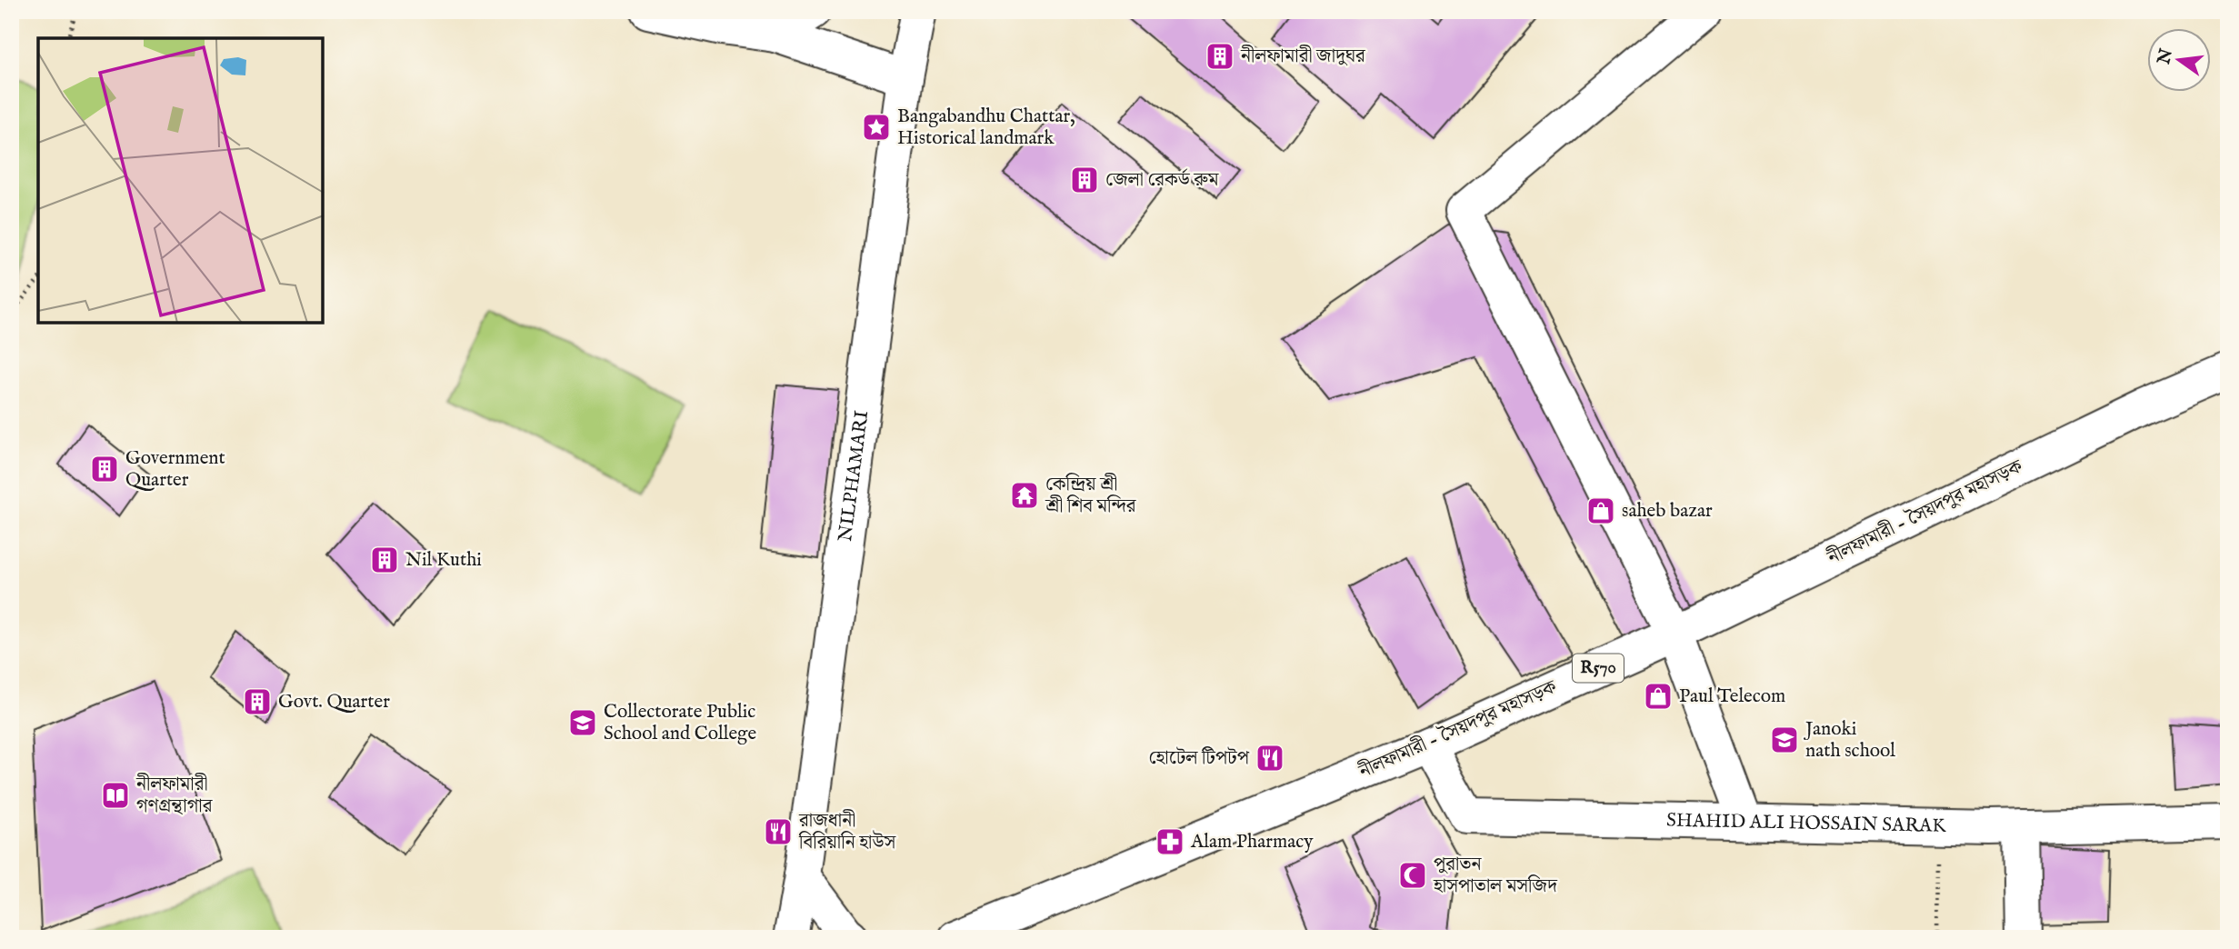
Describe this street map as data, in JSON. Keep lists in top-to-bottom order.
{
  "streets": {
    "street": [
      "NILPHAMARI",
      "নীলফামারী - সৈয়দপুর মহাসড়ক",
      "R570",
      "SHAHID ALI HOSSAIN SARAK"
    ]
  },
  "crossings": [
    ["নীলফামারী - সৈয়দপুর মহাসড়ক", "SHAHID ALI HOSSAIN SARAK"]
  ],
  "places": {
    "building": [
      "নীলফামারী জাদুঘর",
      "জেলা রেকর্ড রুম",
      "Government Quarter",
      "Nil Kuthi",
      "Govt. Quarter"
    ],
    "place": ["Bangabandhu Chattar, Historical landmark"],
    "temple": ["কেন্দ্রিয় শ্রী শ্রী শিব মন্দির"],
    "shop": ["saheb bazar", "Paul Telecom"],
    "school or university": ["Collectorate Public School and College", "Janoki nath school"],
    "restaurant": ["হোটেল টিপটপ", "রাজধানী বিরিয়ানি হাউস"],
    "library": ["নীলফামারী গণগ্রন্থাগার"],
    "pharmacy": ["Alam Pharmacy"],
    "mosque": ["পুরাতন হাসপাতাল মসজিদ"]
  },
  "north": "left"
}
